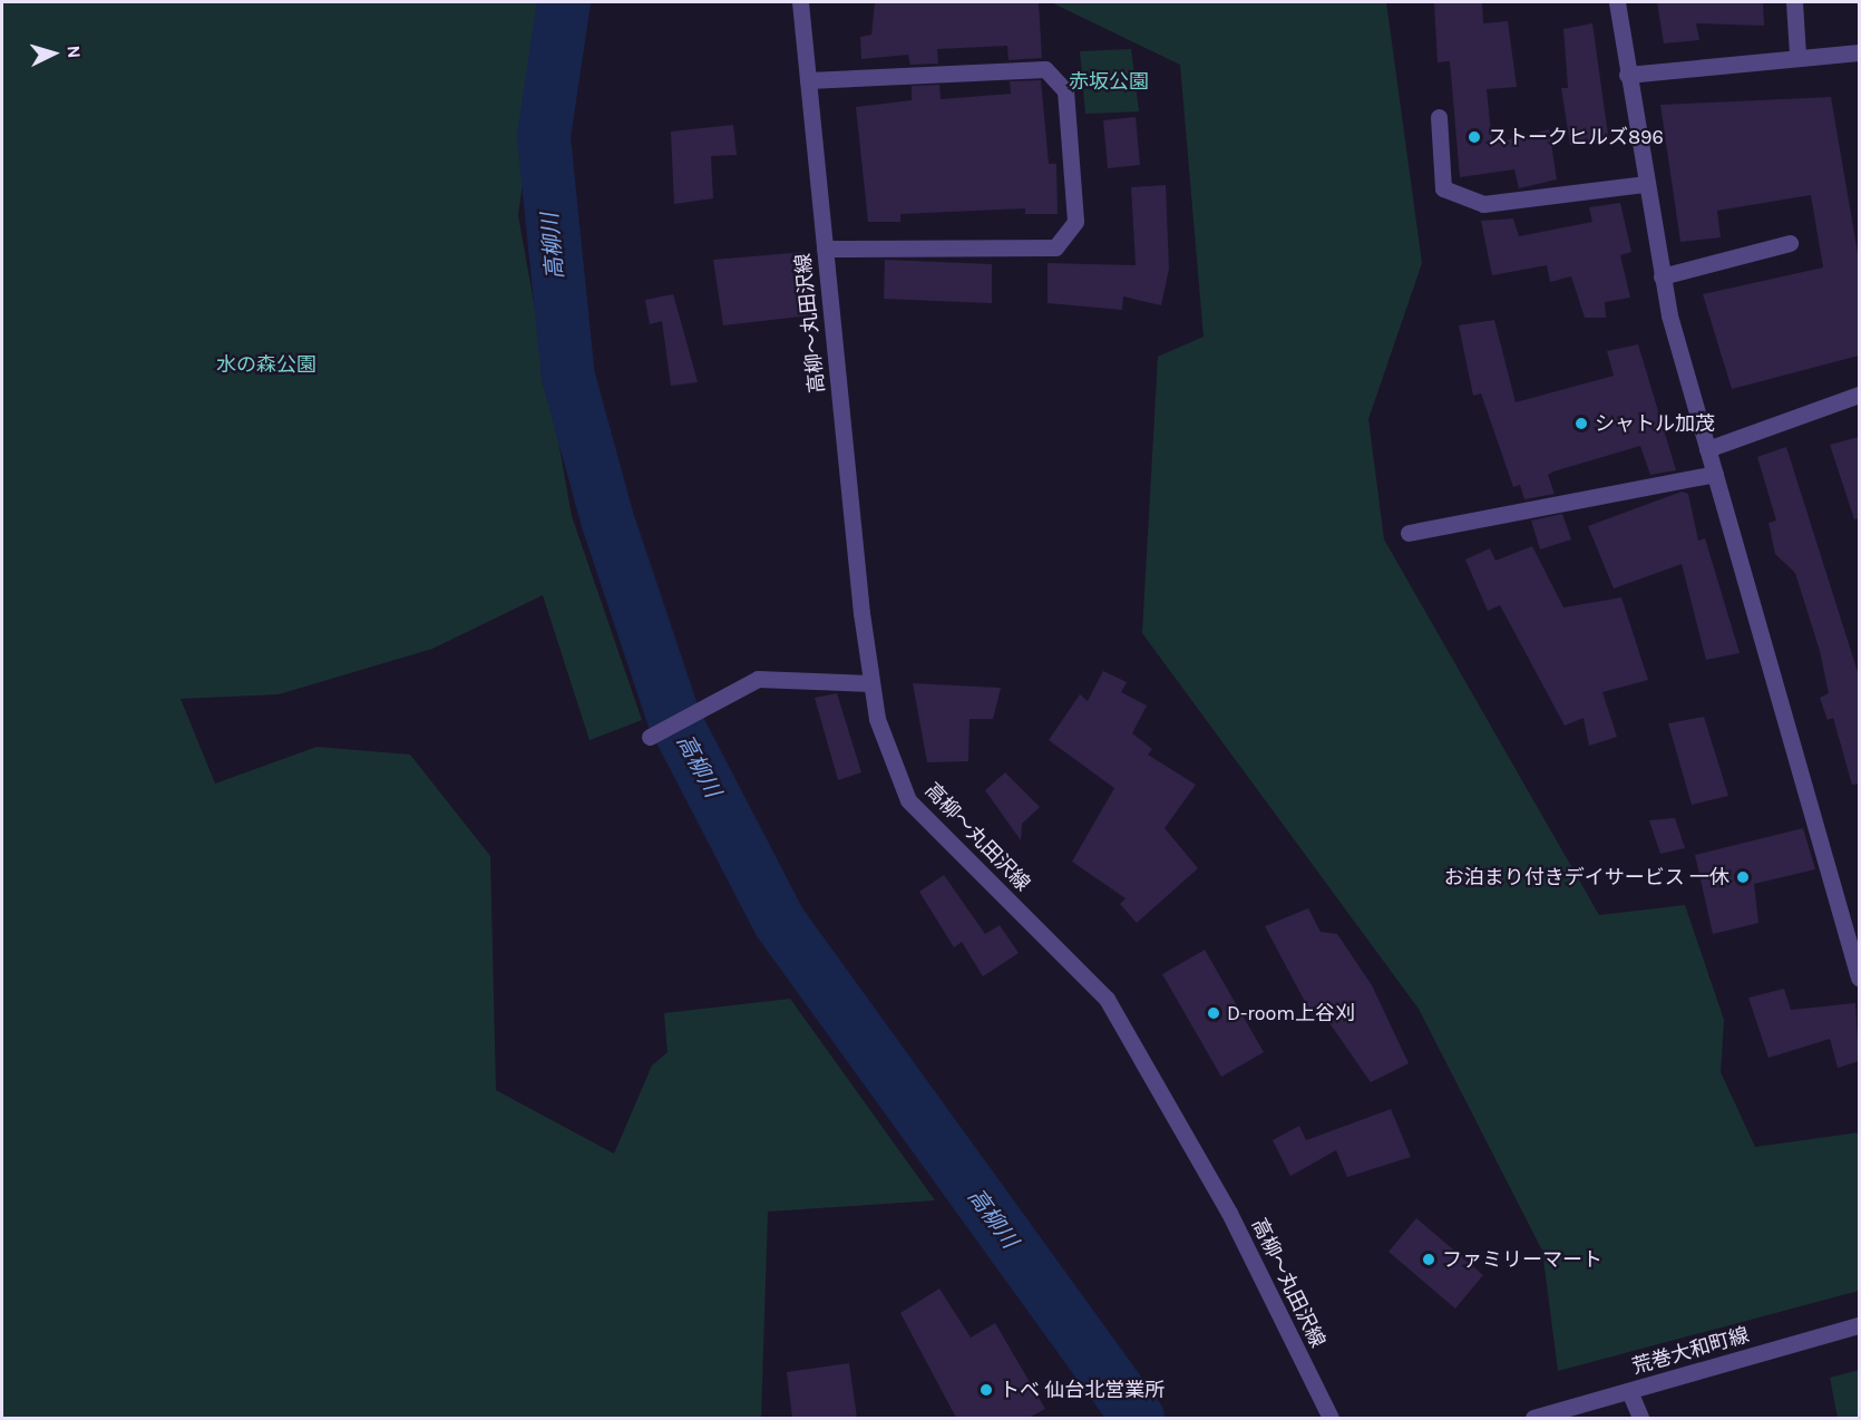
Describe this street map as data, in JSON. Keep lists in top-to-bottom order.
{
  "streets": {
    "street": ["高柳～丸田沢線", "荒巻大和町線"]
  },
  "water": ["高柳川"],
  "parks": ["赤坂公園", "水の森公園"],
  "places": [
    "ストークヒルズ896",
    "シャトル加茂",
    "お泊まり付きデイサービス 一休",
    "D-room上谷刈",
    "ファミリーマート",
    "トベ 仙台北営業所"
  ],
  "north": "right"
}
